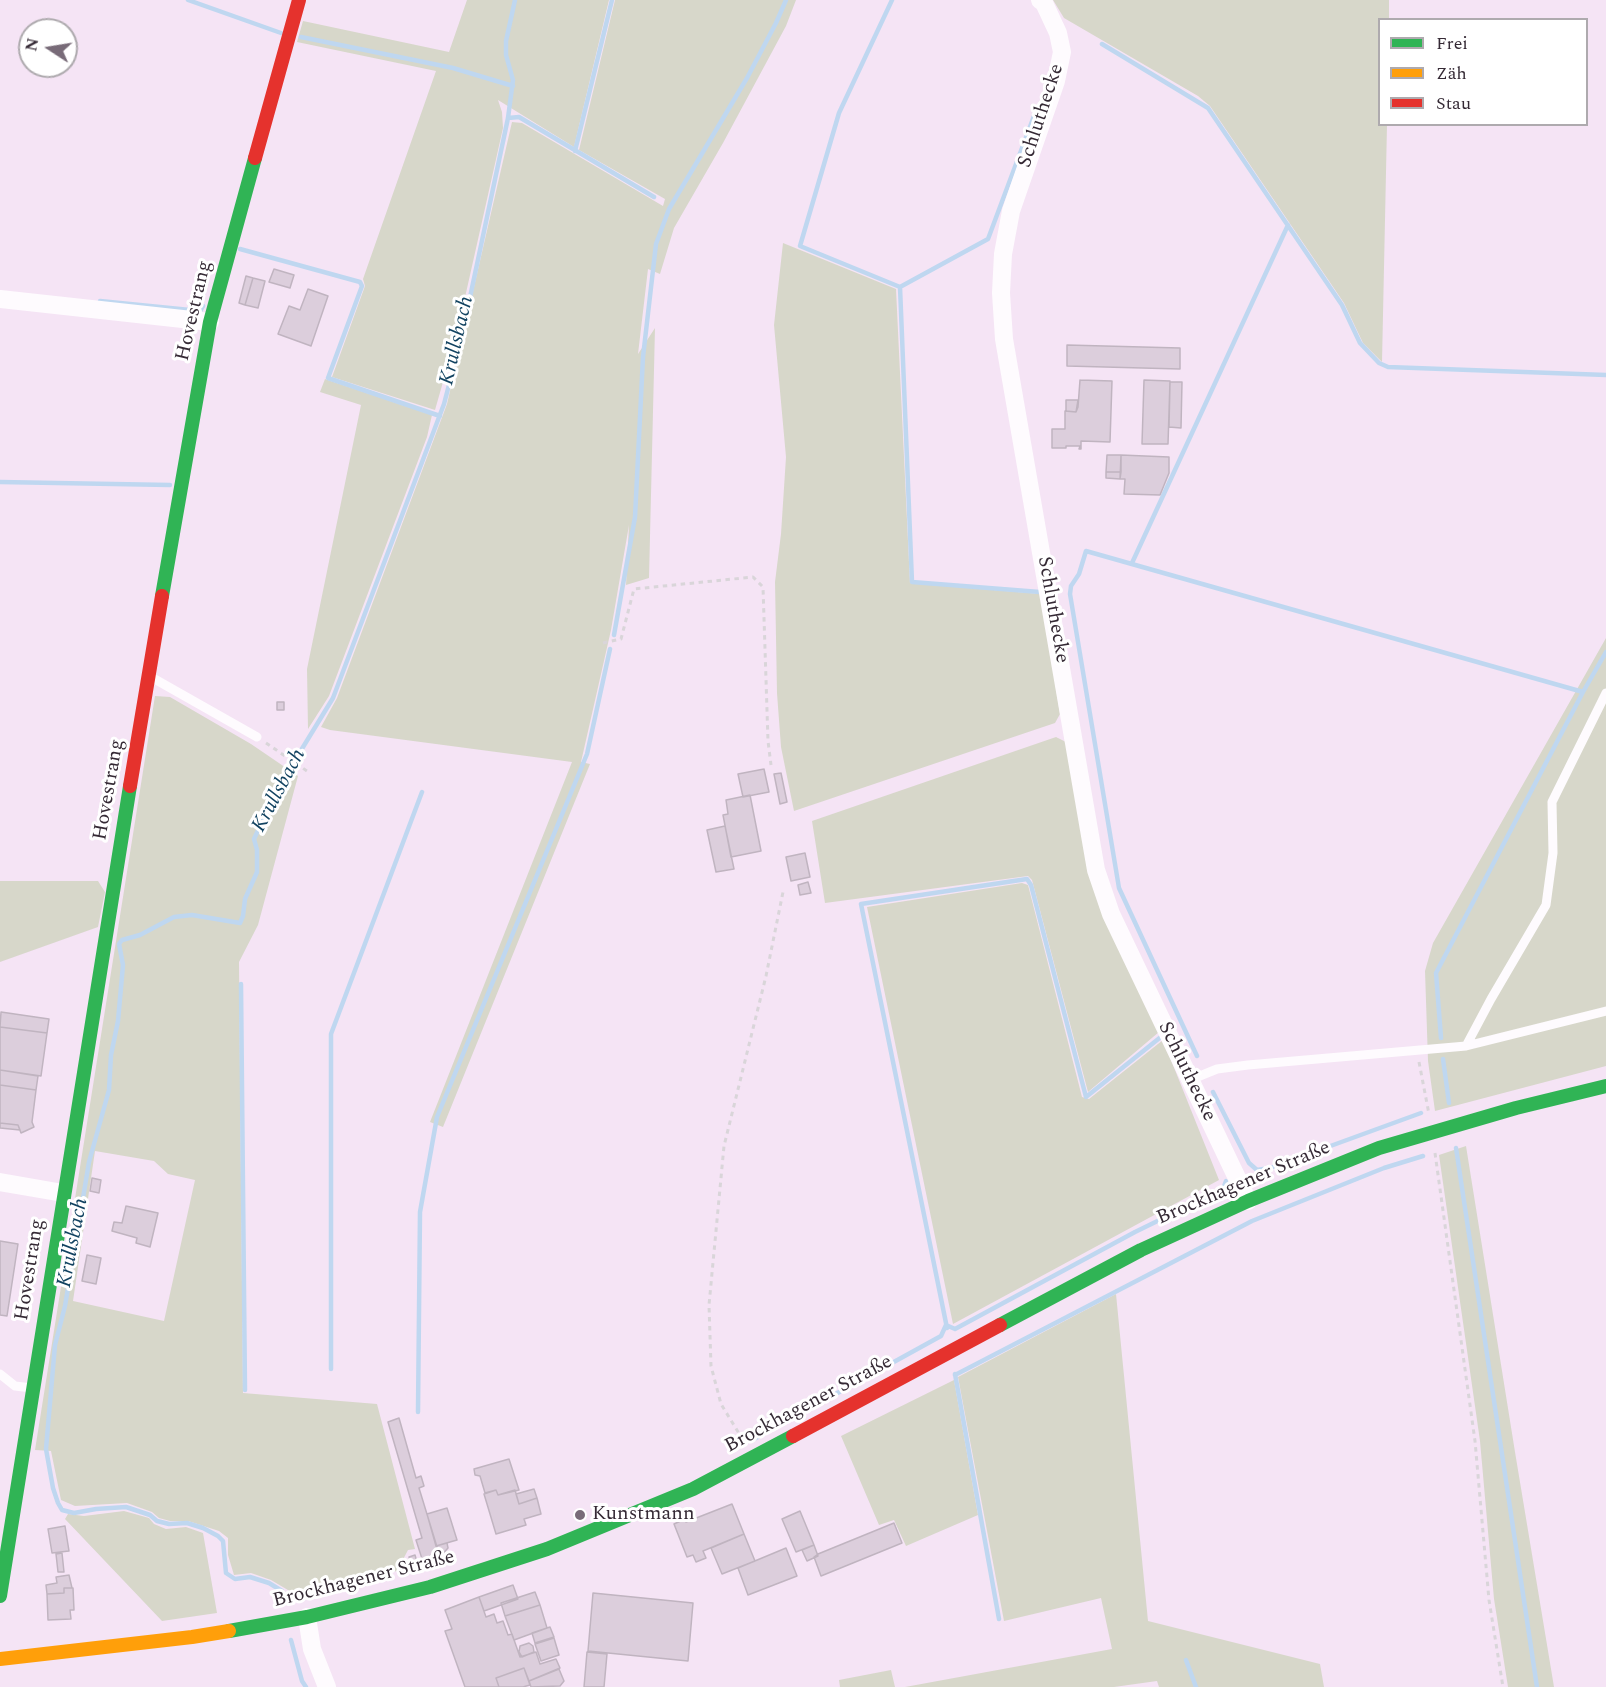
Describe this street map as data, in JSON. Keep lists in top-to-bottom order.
{
  "streets": {
    "main road": ["Hovestrang", "Brockhagener Straße"],
    "street": ["Schluthecke"]
  },
  "crossings": [
    ["Schluthecke", "Brockhagener Straße"]
  ],
  "water": ["Krullsbach"],
  "places": ["Kunstmann"],
  "legend": ["Frei", "Zäh", "Stau"],
  "north": "left"
}
